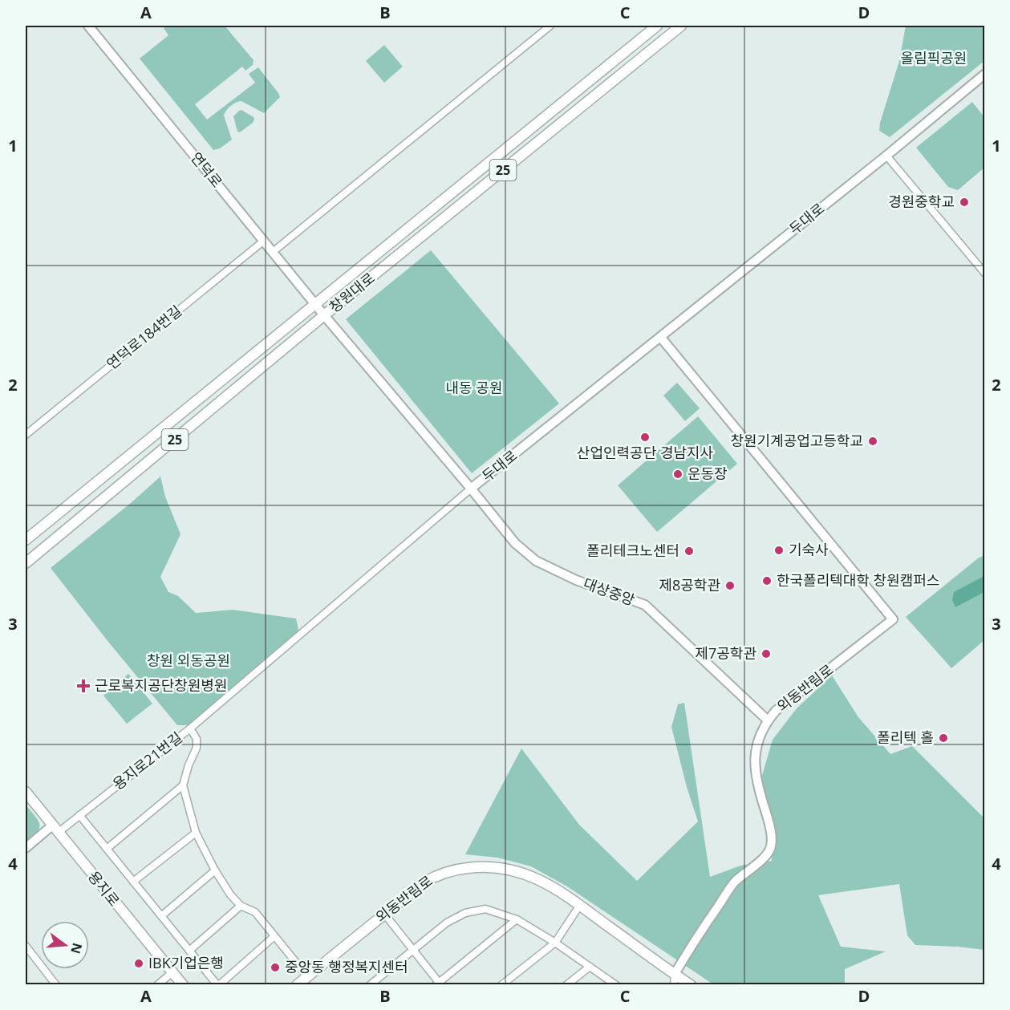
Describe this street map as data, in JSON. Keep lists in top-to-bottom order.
{
  "streets": {
    "main road": [
      "25",
      "창원대로",
      "외동반림로",
      "용지로"
    ],
    "street": [
      "연덕로",
      "두대로",
      "연덕로184번길",
      "대상중앙",
      "용지로21번길"
    ]
  },
  "crossings": [
    ["연덕로", "두대로"],
    ["연덕로", "창원대로"],
    ["연덕로", "연덕로184번길"],
    ["두대로", "창원대로"],
    ["두대로", "대상중앙"],
    ["두대로", "외동반림로"],
    ["대상중앙", "외동반림로"],
    ["용지로21번길", "용지로"]
  ],
  "parks": ["올림픽공원", "내동 공원", "창원 외동공원"],
  "places": {
    "other": [
      "경원중학교",
      "산업인력공단 경남지사",
      "창원기계공업고등학교",
      "운동장",
      "기숙사",
      "폴리테크노센터",
      "한국폴리텍대학 창원캠퍼스",
      "제8공학관",
      "제7공학관",
      "폴리텍 홀",
      "IBK기업은행",
      "중앙동 행정복지센터"
    ],
    "health": ["근로복지공단창원병원"]
  },
  "north": "right",
  "grid": {
    "columns": [
      "A",
      "B",
      "C",
      "D"
    ],
    "rows": [
      "1",
      "2",
      "3",
      "4"
    ]
  }
}
